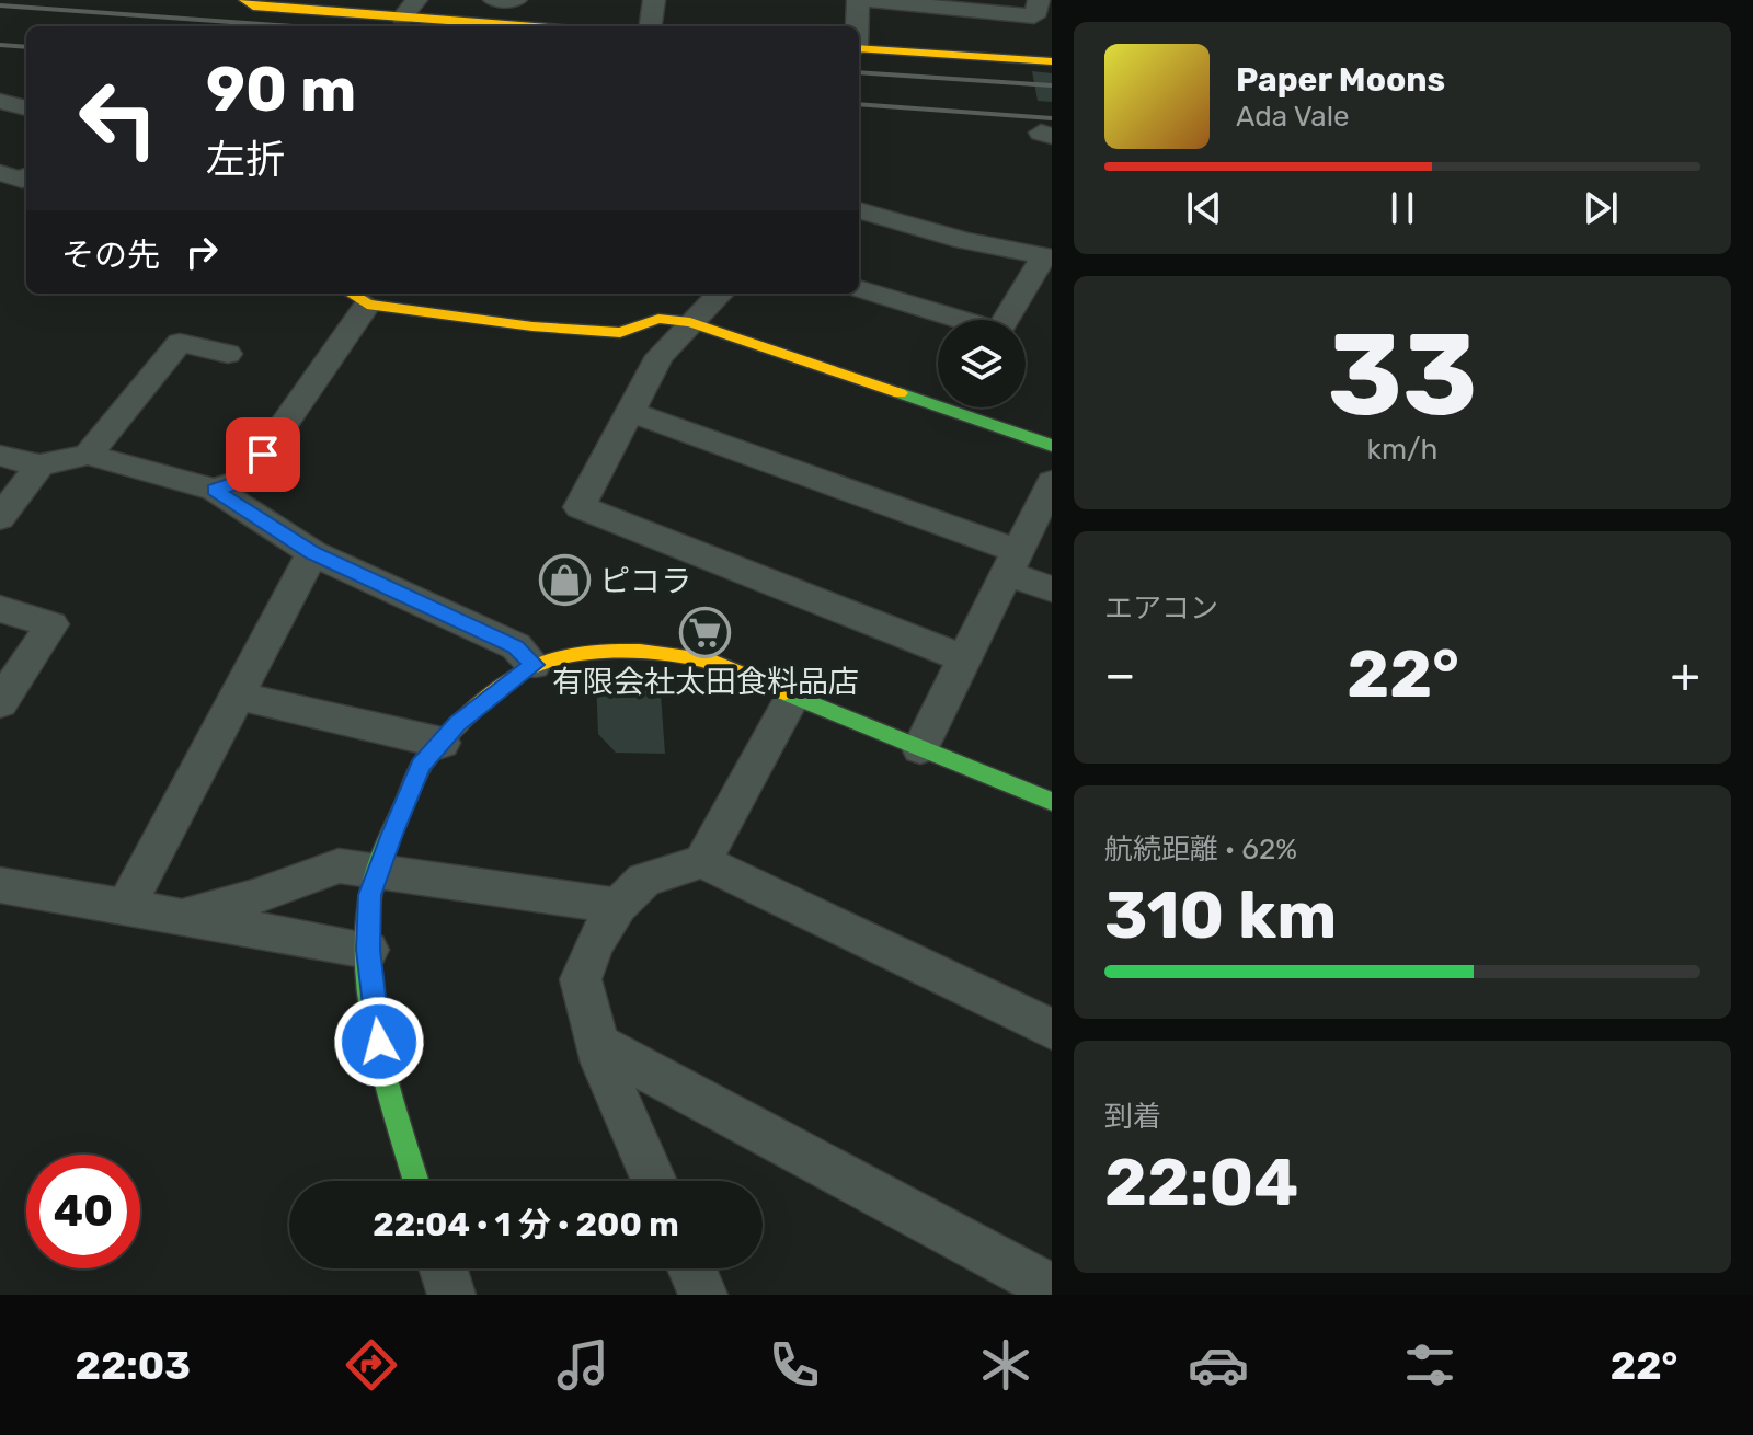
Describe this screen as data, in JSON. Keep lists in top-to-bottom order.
{
  "places": {
    "shop": ["ピコラ"],
    "supermarket": ["有限会社太田食料品店"]
  },
  "page": {
    "turn": ["90 m", "左折"],
    "song": ["Paper Moons", "Ada Vale"],
    "then": "その先",
    "tile": [
      ["33", "km/h"],
      "エアコン",
      ["航続距離 · 62%", "310 km"],
      ["到着", "22:04"]
    ],
    "heat": ["−", "22°", "+"],
    "limit": "40",
    "trip": "22:04 · 1 分 · 200 m",
    "tabs": ["22:03", "22°"]
  }
}
